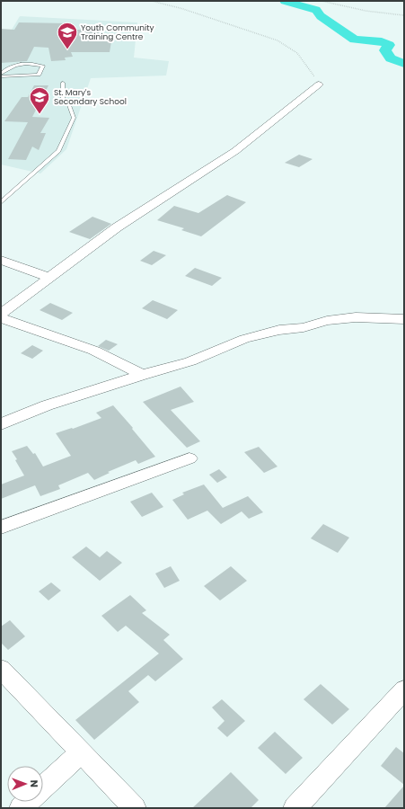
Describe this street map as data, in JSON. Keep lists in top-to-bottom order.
{
  "places": {
    "school or university": ["Youth Community Training Centre", "St. Mary's Secondary School"]
  },
  "north": "right"
}
